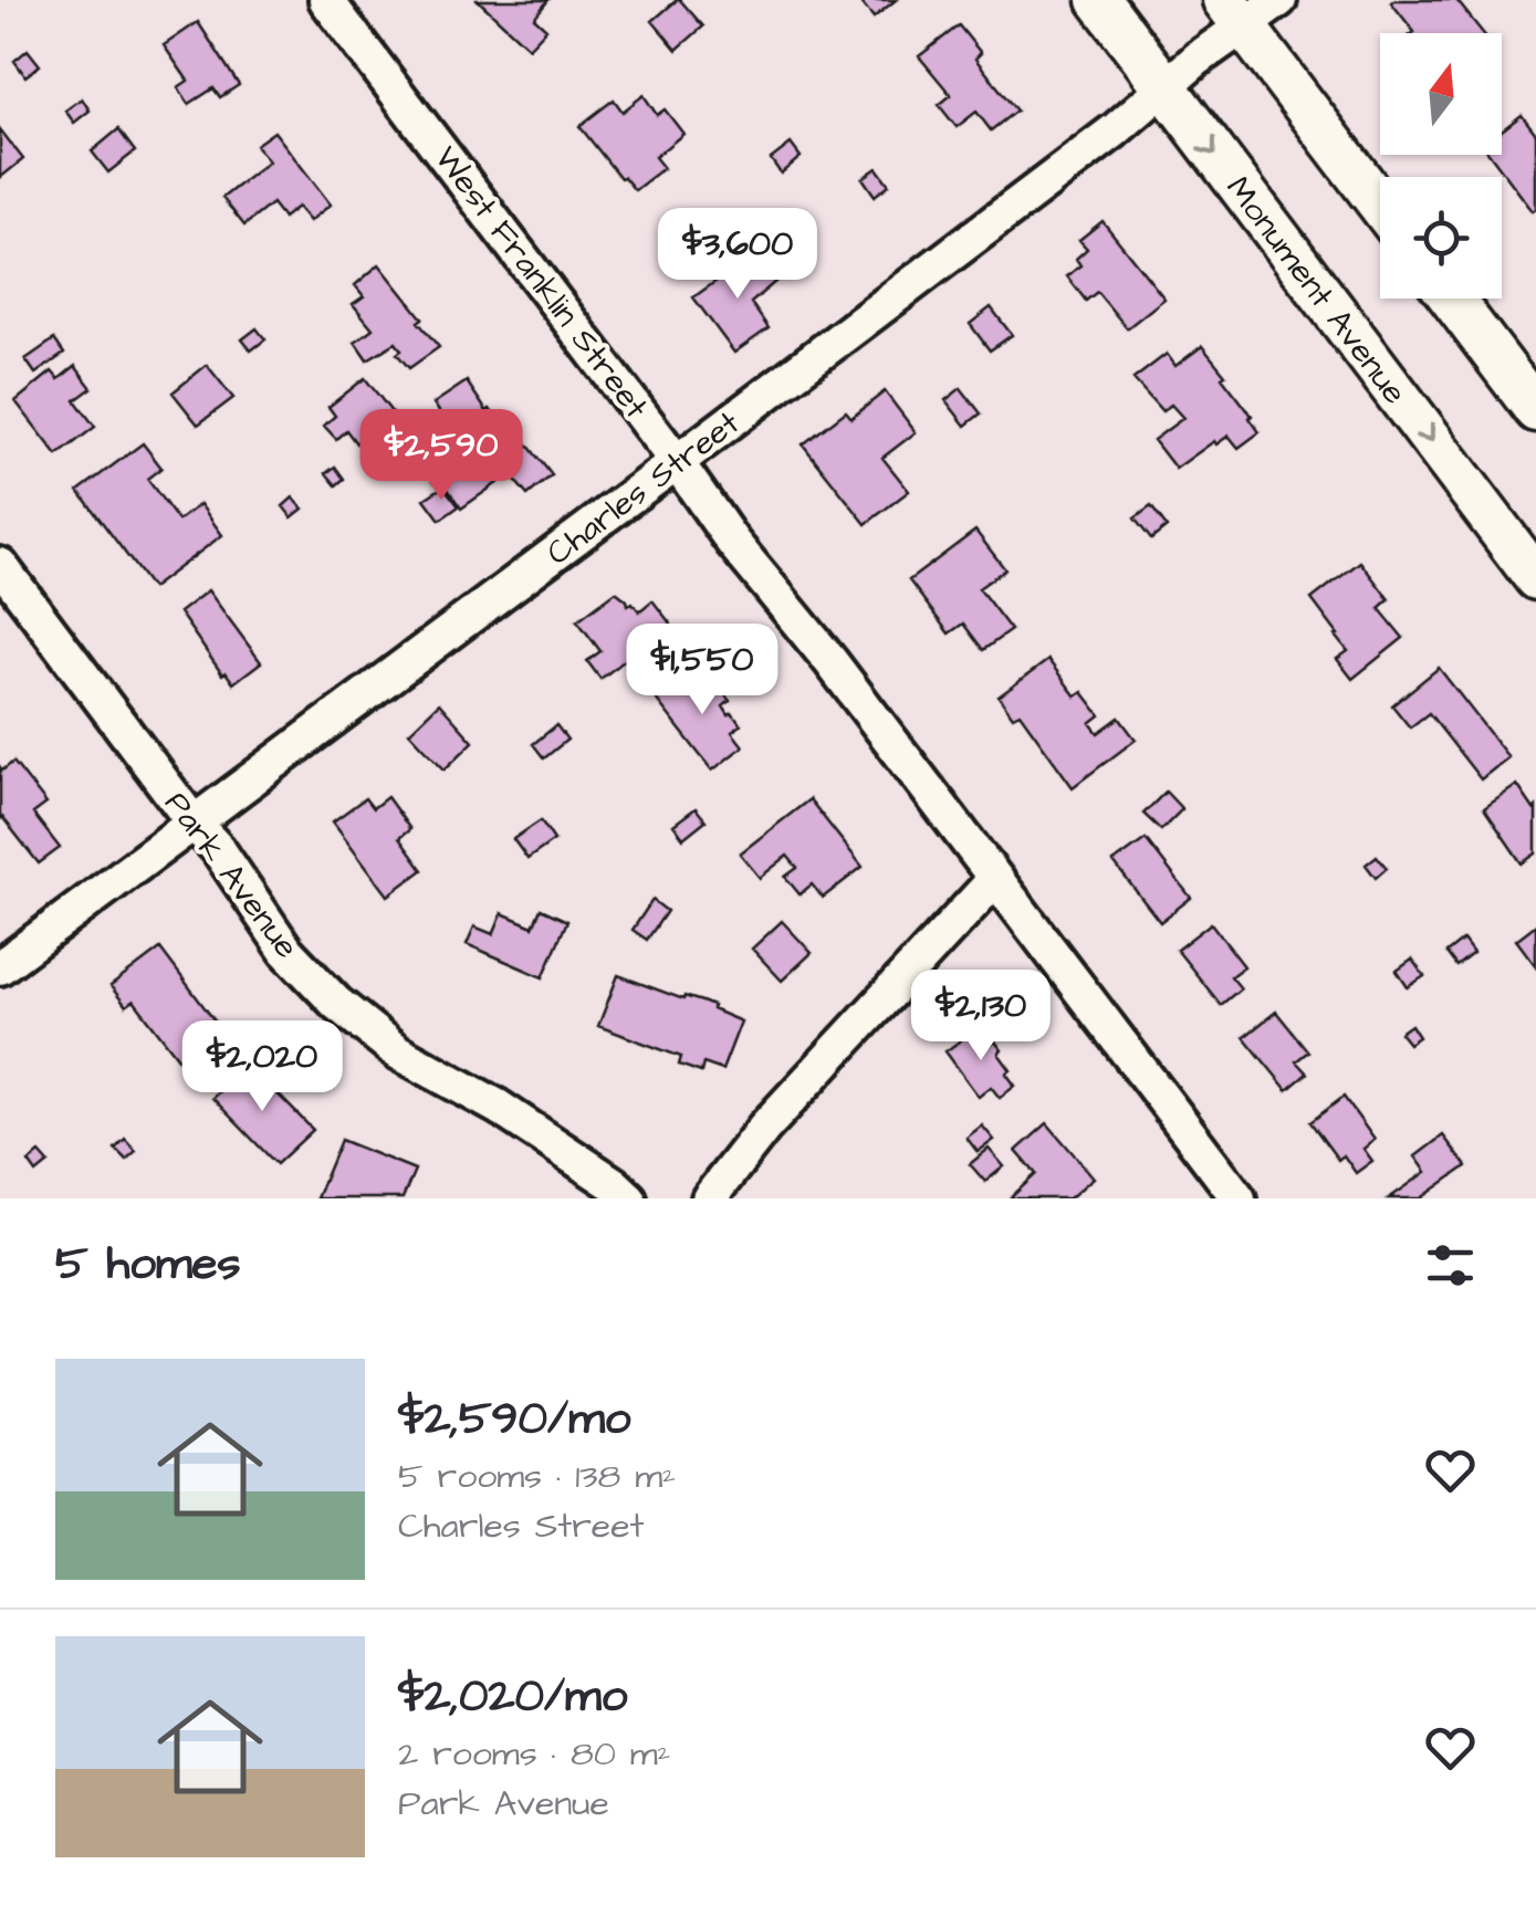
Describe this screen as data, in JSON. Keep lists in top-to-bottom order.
{
  "streets": {
    "street": [
      "West Franklin Street",
      "Monument Avenue",
      "Charles Street",
      "Park Avenue"
    ]
  },
  "crossings": [
    ["West Franklin Street", "Charles Street"],
    ["Monument Avenue", "Charles Street"],
    ["Charles Street", "Park Avenue"]
  ],
  "north": "top",
  "page": {
    "price": [
      "$3,600",
      "$2,590",
      "$1,550",
      "$2,130",
      "$2,020"
    ],
    "heading": "5 homes",
    "list": [
      {
        "name": "$2,590/mo",
        "note": "5 rooms · 138 m² · Charles Street"
      },
      {
        "name": "$2,020/mo",
        "note": "2 rooms · 80 m² · Park Avenue"
      }
    ]
  }
}
